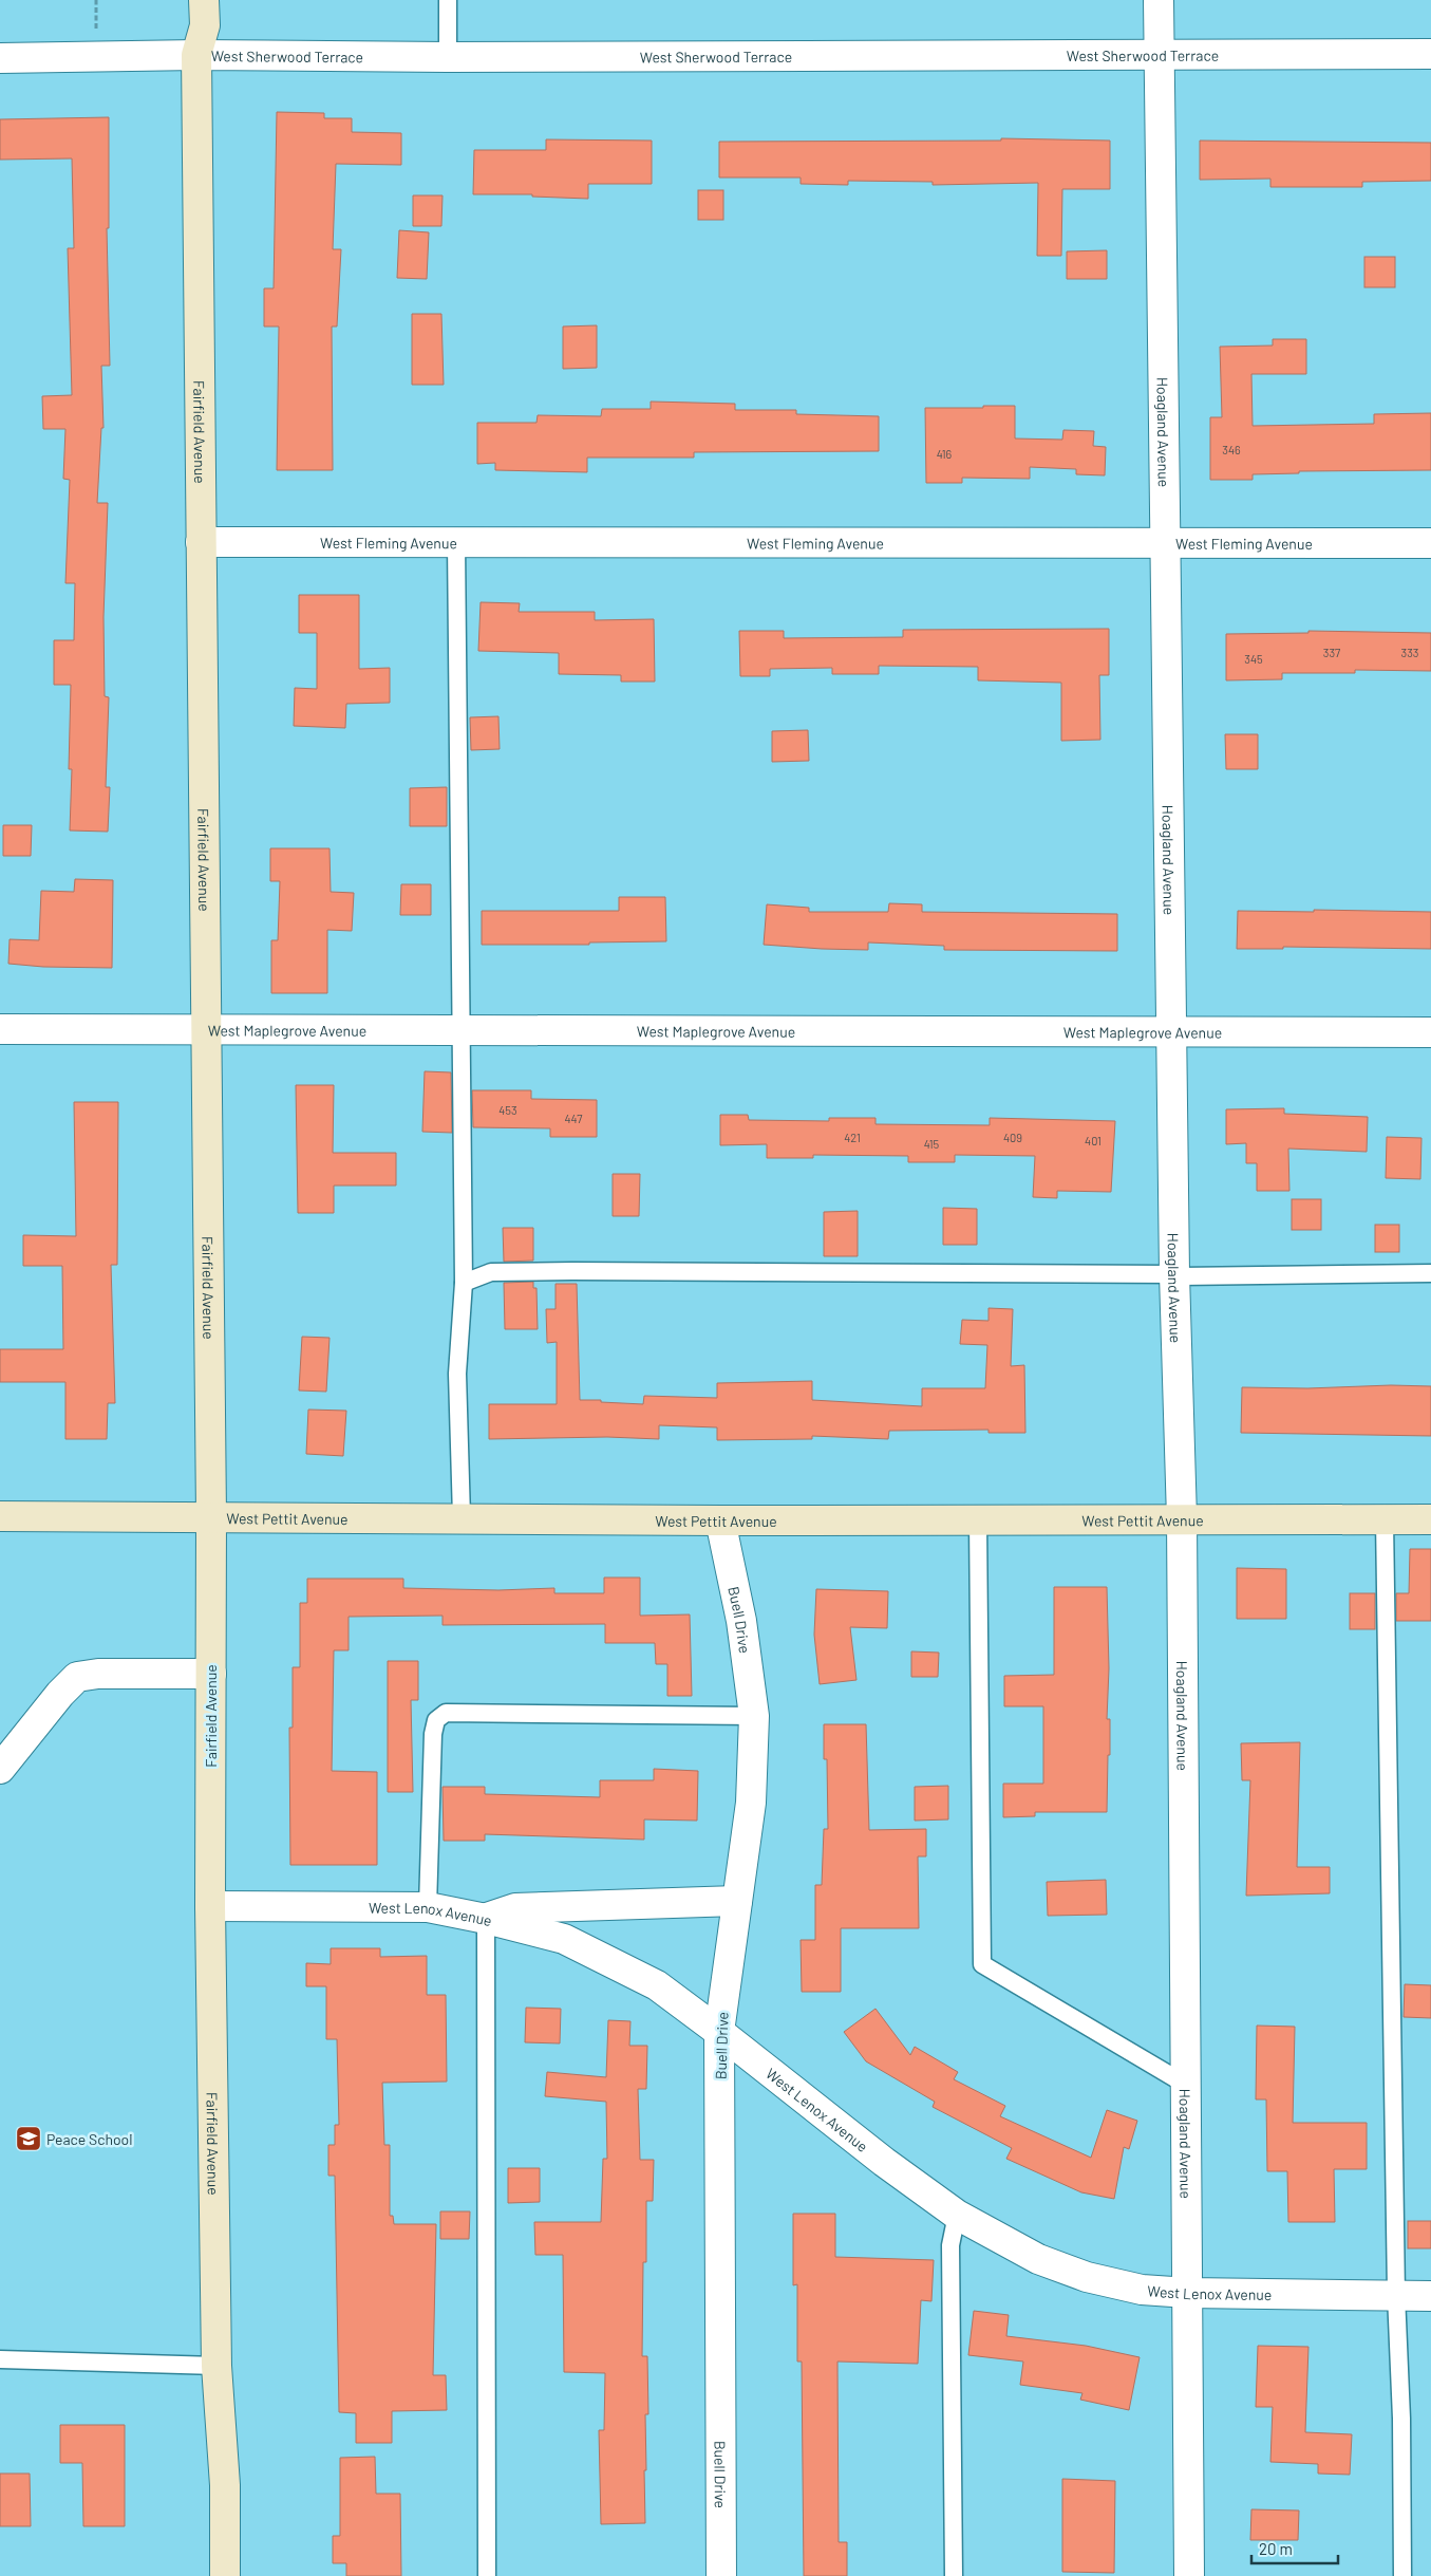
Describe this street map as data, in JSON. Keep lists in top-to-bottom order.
{
  "streets": {
    "main road": ["Fairfield Avenue", "West Pettit Avenue"],
    "street": [
      "West Sherwood Terrace",
      "Hoagland Avenue",
      "West Fleming Avenue",
      "West Maplegrove Avenue",
      "Buell Drive",
      "West Lenox Avenue"
    ]
  },
  "crossings": [
    ["West Sherwood Terrace", "Fairfield Avenue"],
    ["West Sherwood Terrace", "Hoagland Avenue"],
    ["Fairfield Avenue", "West Fleming Avenue"],
    ["Fairfield Avenue", "West Maplegrove Avenue"],
    ["Fairfield Avenue", "West Pettit Avenue"],
    ["Fairfield Avenue", "West Lenox Avenue"],
    ["Hoagland Avenue", "West Fleming Avenue"],
    ["Hoagland Avenue", "West Maplegrove Avenue"],
    ["Hoagland Avenue", "West Pettit Avenue"],
    ["Hoagland Avenue", "West Lenox Avenue"],
    ["West Pettit Avenue", "Buell Drive"],
    ["Buell Drive", "West Lenox Avenue"]
  ],
  "places": {
    "school or university": ["Peace School"]
  },
  "house_numbers": [
    "346",
    "416",
    "337",
    "333",
    "345",
    "453",
    "447",
    "421",
    "409",
    "401",
    "415"
  ],
  "scale_bar": "20 m"
}
